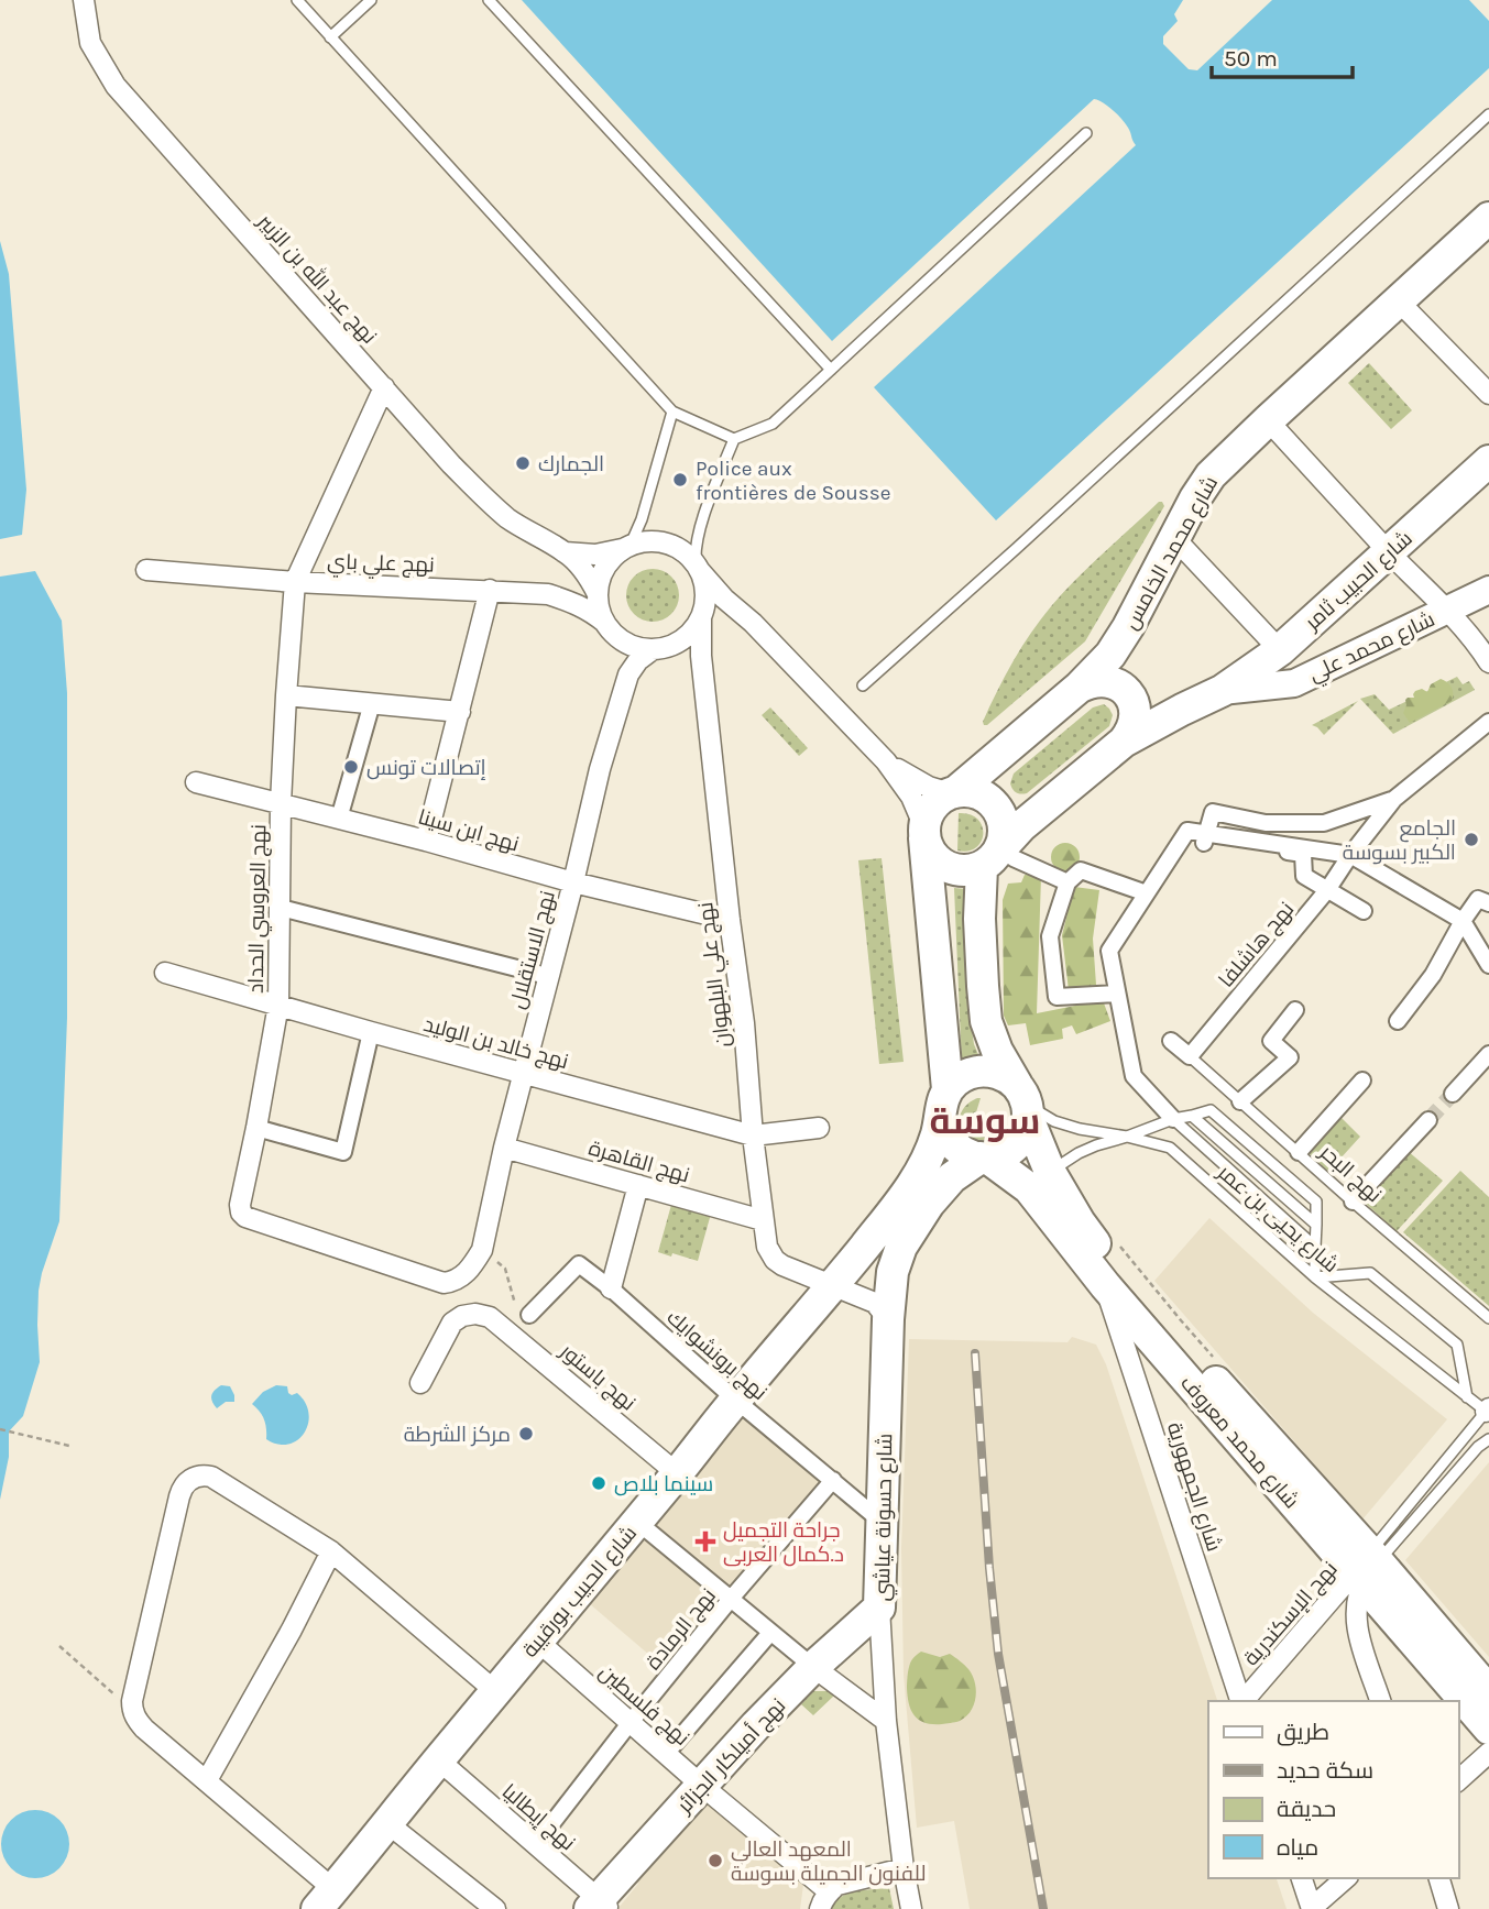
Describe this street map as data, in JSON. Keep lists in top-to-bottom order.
{
  "streets": {
    "main road": [
      "شارع محمد الخامس",
      "شارع الحبيب ثامر",
      "شارع محمد علي",
      "شارع محمد معروف",
      "شارع حسونة عياشي",
      "شارع الحبيب بورقيبة",
      "نهج أميلكار الجزائر"
    ],
    "street": [
      "نهج عبد الله بن الزبير",
      "نهج علي باي",
      "نهج ابن سينا",
      "نهج العروسي الحداد",
      "نهج هاشلفا",
      "نهج الاستقلال",
      "نهج علي البلهوان",
      "نهج خالد بن الوليد",
      "نهج القاهرة",
      "نهج برونشوايك",
      "نهج باستور",
      "شارع الجمهورية",
      "نهج الإسكندرية",
      "نهج الرمادة",
      "نهج فلسطين",
      "نهج إيطاليا"
    ],
    "lane": ["نهج البحر", "شارع يحيى بن عمر"]
  },
  "crossings": [
    ["نهج عبد الله بن الزبير", "نهج علي باي"],
    ["نهج عبد الله بن الزبير", "نهج العروسي الحداد"],
    ["نهج عبد الله بن الزبير", "نهج الاستقلال"],
    ["نهج عبد الله بن الزبير", "نهج علي البلهوان"],
    ["شارع محمد الخامس", "شارع محمد علي"],
    ["شارع محمد الخامس", "شارع محمد معروف"],
    ["نهج علي باي", "نهج العروسي الحداد"],
    ["نهج علي باي", "نهج الاستقلال"],
    ["نهج علي باي", "نهج علي البلهوان"],
    ["شارع الحبيب ثامر", "شارع محمد علي"],
    ["شارع محمد علي", "شارع محمد معروف"],
    ["نهج ابن سينا", "نهج العروسي الحداد"],
    ["نهج ابن سينا", "نهج الاستقلال"],
    ["نهج ابن سينا", "نهج علي البلهوان"],
    ["نهج العروسي الحداد", "نهج الاستقلال"],
    ["نهج العروسي الحداد", "نهج خالد بن الوليد"],
    ["نهج هاشلفا", "نهج البحر"],
    ["نهج الاستقلال", "نهج علي البلهوان"],
    ["نهج الاستقلال", "نهج خالد بن الوليد"],
    ["نهج الاستقلال", "نهج القاهرة"],
    ["نهج علي البلهوان", "نهج خالد بن الوليد"],
    ["نهج علي البلهوان", "نهج القاهرة"],
    ["نهج علي البلهوان", "شارع الحبيب بورقيبة"],
    ["شارع يحيى بن عمر", "شارع محمد معروف"],
    ["شارع يحيى بن عمر", "شارع حسونة عياشي"],
    ["شارع يحيى بن عمر", "شارع الحبيب بورقيبة"],
    ["نهج برونشوايك", "شارع حسونة عياشي"],
    ["نهج برونشوايك", "شارع الحبيب بورقيبة"],
    ["نهج برونشوايك", "نهج الرمادة"],
    ["نهج باستور", "شارع الحبيب بورقيبة"],
    ["شارع محمد معروف", "شارع الجمهورية"],
    ["شارع محمد معروف", "شارع حسونة عياشي"],
    ["شارع محمد معروف", "شارع الحبيب بورقيبة"],
    ["شارع محمد معروف", "نهج الإسكندرية"],
    ["شارع حسونة عياشي", "شارع الحبيب بورقيبة"],
    ["شارع حسونة عياشي", "نهج أميلكار الجزائر"],
    ["شارع الحبيب بورقيبة", "نهج فلسطين"],
    ["شارع الحبيب بورقيبة", "نهج إيطاليا"],
    ["نهج الرمادة", "نهج فلسطين"],
    ["نهج الرمادة", "نهج إيطاليا"],
    ["نهج فلسطين", "نهج أميلكار الجزائر"],
    ["نهج أميلكار الجزائر", "نهج إيطاليا"]
  ],
  "districts": ["سوسة"],
  "places": {
    "other": [
      "الجمارك",
      "Police aux frontières de Sousse",
      "إتصالات تونس",
      "الجامع الكبير بسوسة",
      "مركز الشرطة",
      "سينما بلاص",
      "المعهد العالي للفنون الجميلة بسوسة"
    ],
    "health": ["جراحة التجميل د.كمال العربى"]
  },
  "legend": [
    "طريق",
    "سكة حديد",
    "حديقة",
    "مياه"
  ],
  "scale_bar": "50 m"
}
